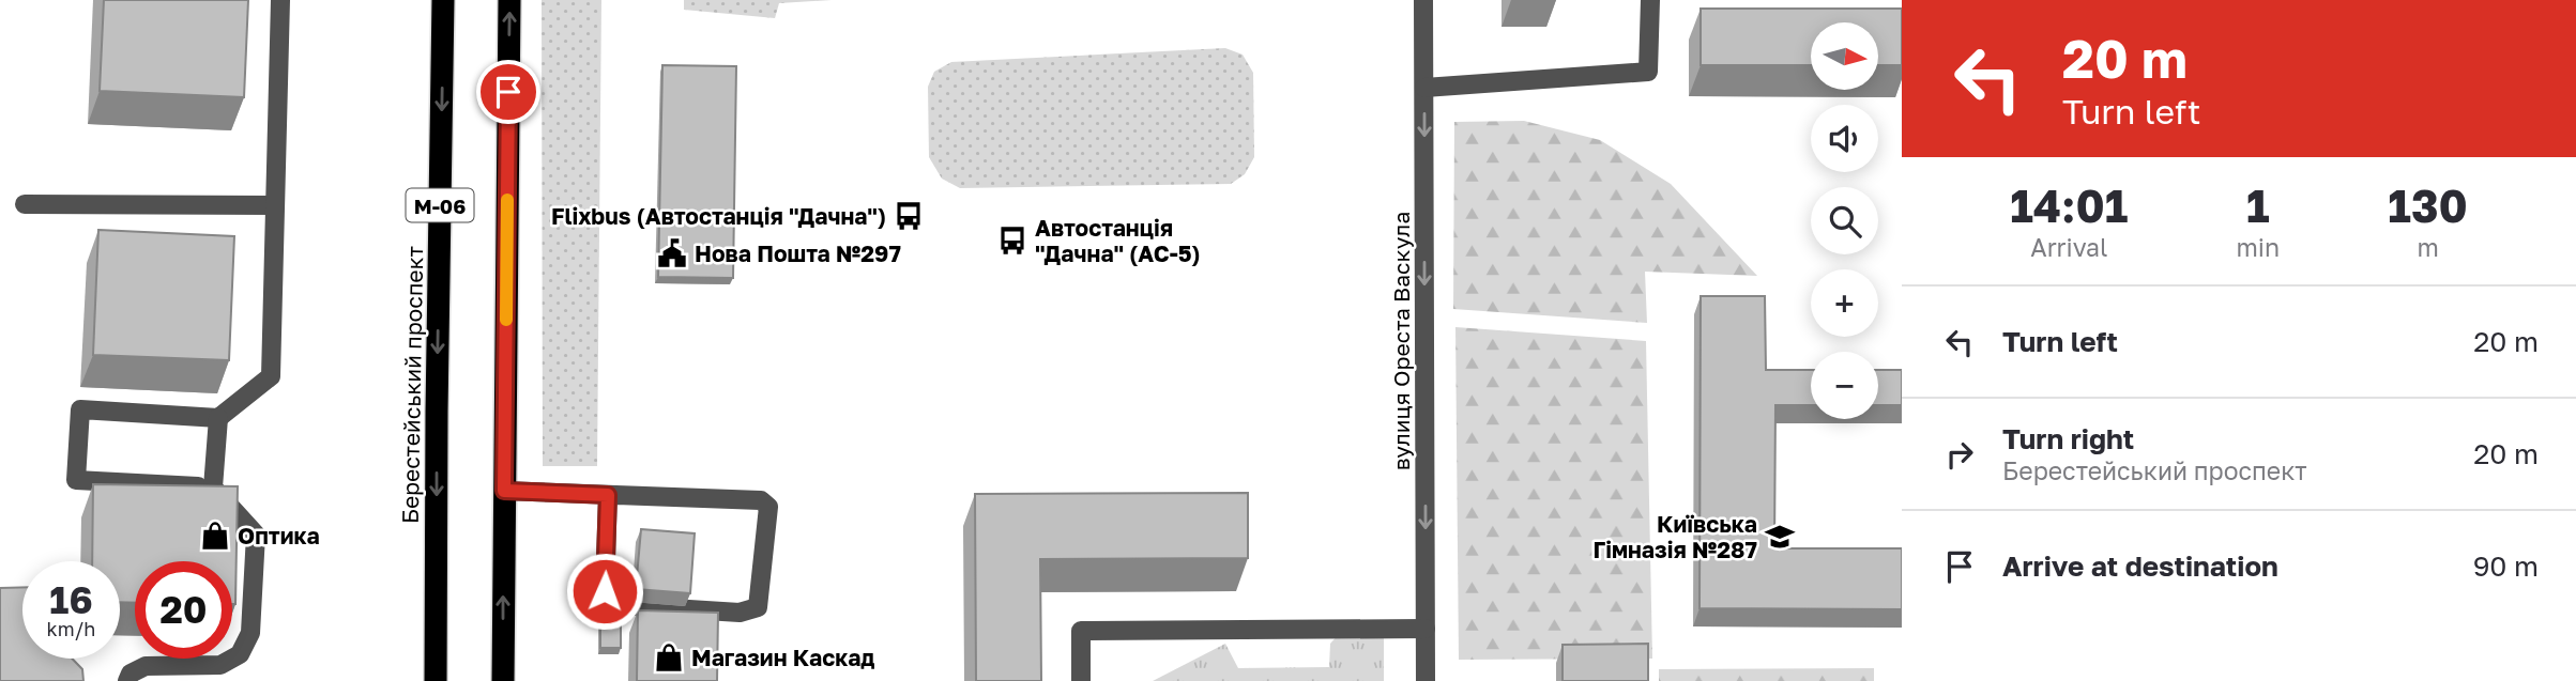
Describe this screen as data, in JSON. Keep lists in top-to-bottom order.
{
  "streets": {
    "highway": ["М-06", "Берестейський проспект"],
    "street": ["вулиця Ореста Васкула"]
  },
  "one_way": ["вулиця Ореста Васкула"],
  "places": {
    "bus stop": ["Flixbus (Автостанція \"Дачна\")", "Автостанція \"Дачна\" (АС-5)"],
    "public building": ["Нова Пошта №297"],
    "shop": ["Оптика", "Магазин Каскад"],
    "school or university": ["Київська Гімназія №287"]
  },
  "north": "right",
  "page": {
    "turn": ["20 m", "Turn left"],
    "map_buttons": ["+", "−"],
    "eta": [
      "14:01",
      "Arrival",
      "1",
      "min",
      "130",
      "m"
    ],
    "list": [
      {
        "name": "Turn left",
        "value": "20 m"
      },
      {
        "name": "Turn right",
        "note": "Берестейський проспект",
        "value": "20 m"
      },
      {
        "name": "Arrive at destination",
        "value": "90 m"
      }
    ],
    "speed": "16 km/h",
    "limit": "20"
  }
}
